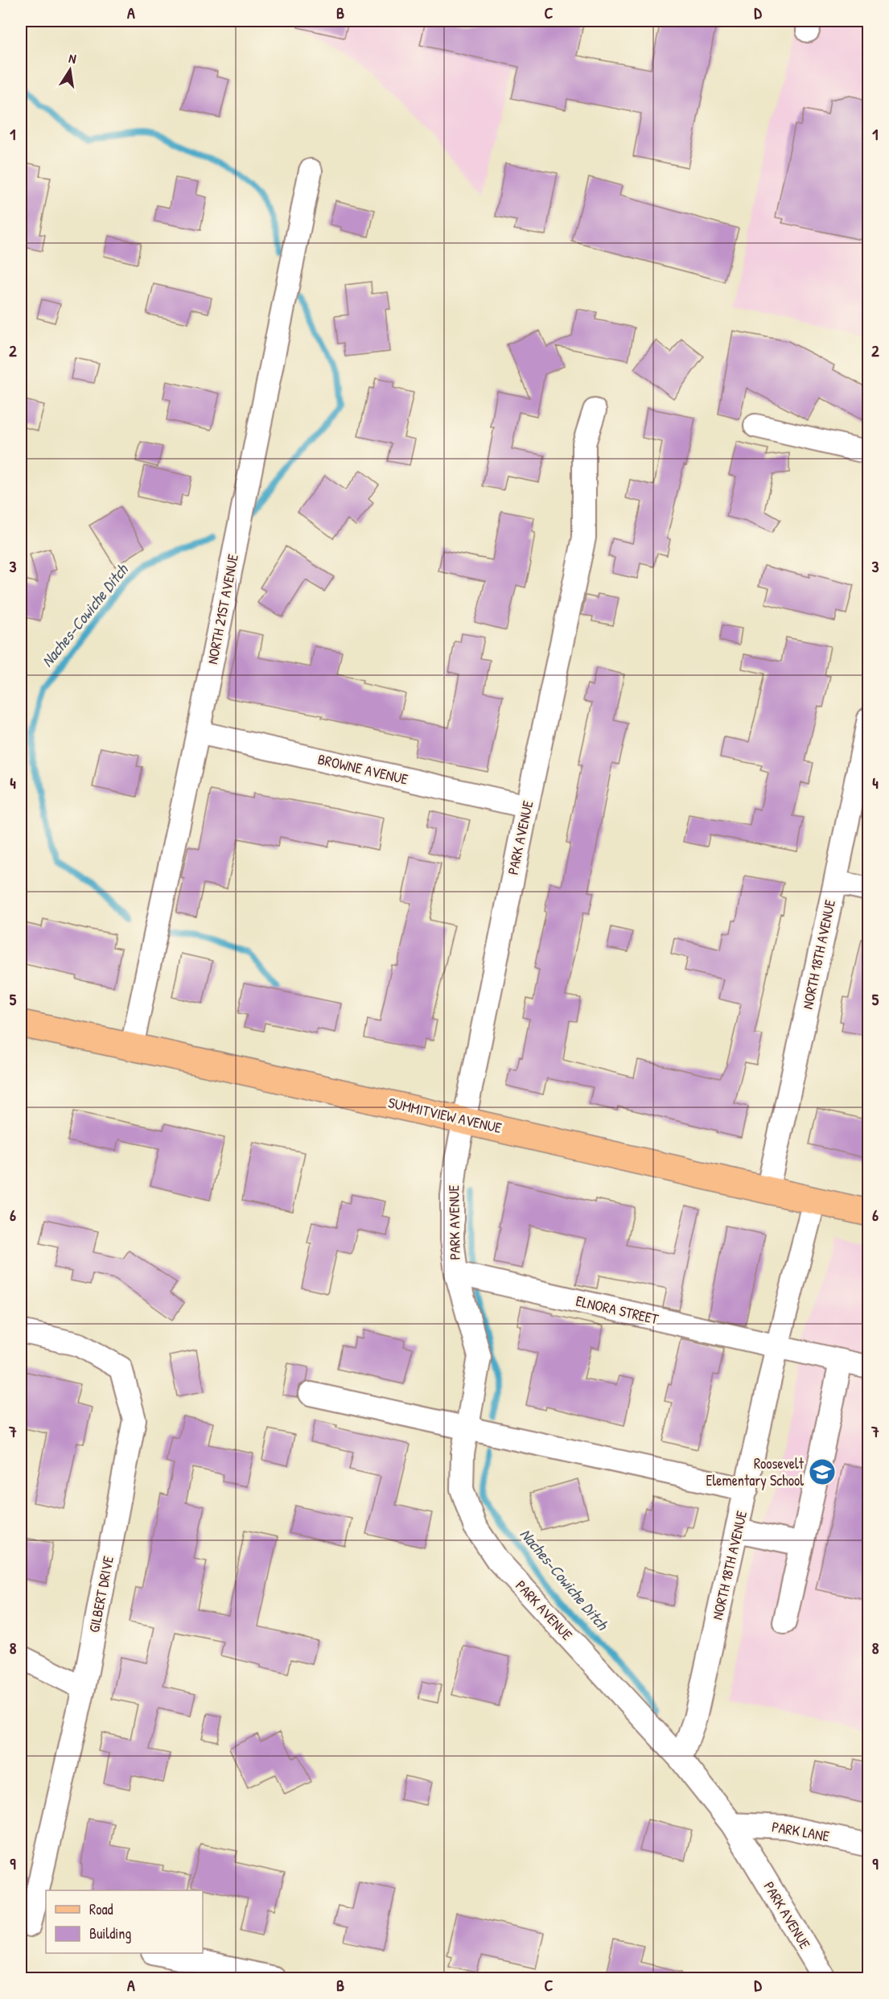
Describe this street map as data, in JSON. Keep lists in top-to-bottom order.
{
  "streets": {
    "main road": ["SUMMITVIEW AVENUE"],
    "street": [
      "NORTH 21ST AVENUE",
      "BROWNE AVENUE",
      "PARK AVENUE",
      "NORTH 18TH AVENUE",
      "ELNORA STREET",
      "GILBERT DRIVE",
      "PARK LANE"
    ]
  },
  "crossings": [
    ["NORTH 21ST AVENUE", "BROWNE AVENUE"],
    ["NORTH 21ST AVENUE", "SUMMITVIEW AVENUE"],
    ["BROWNE AVENUE", "PARK AVENUE"],
    ["PARK AVENUE", "NORTH 18TH AVENUE"],
    ["PARK AVENUE", "SUMMITVIEW AVENUE"],
    ["PARK AVENUE", "ELNORA STREET"],
    ["PARK AVENUE", "PARK LANE"],
    ["NORTH 18TH AVENUE", "SUMMITVIEW AVENUE"],
    ["NORTH 18TH AVENUE", "ELNORA STREET"]
  ],
  "water": ["Naches-Cowiche Ditch"],
  "places": {
    "school or university": ["Roosevelt Elementary School"]
  },
  "legend": ["Road", "Building"],
  "north": "top",
  "grid": {
    "columns": [
      "A",
      "B",
      "C",
      "D"
    ],
    "rows": [
      "1",
      "2",
      "3",
      "4",
      "5",
      "6",
      "7",
      "8",
      "9"
    ]
  }
}
